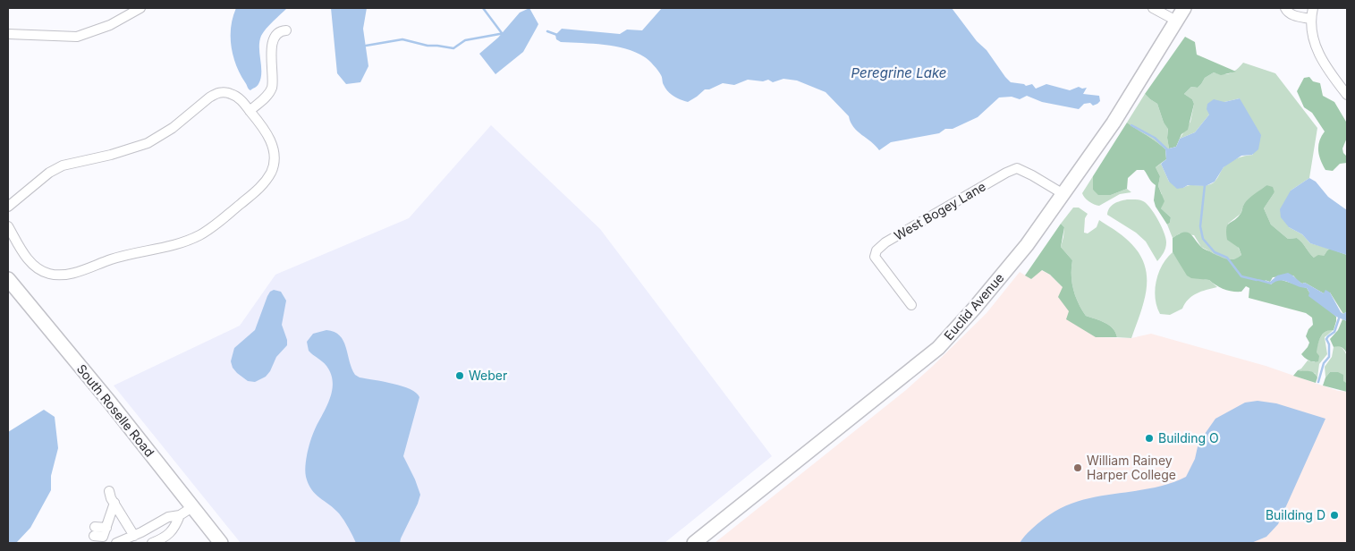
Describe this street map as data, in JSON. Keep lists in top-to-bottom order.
{
  "streets": {
    "main road": ["Euclid Avenue", "South Roselle Road"],
    "street": ["West Bogey Lane"]
  },
  "crossings": [
    ["West Bogey Lane", "Euclid Avenue"]
  ],
  "water": ["Peregrine Lake"],
  "places": [
    "Weber",
    "Building O",
    "William Rainey Harper College",
    "Building D"
  ]
}
